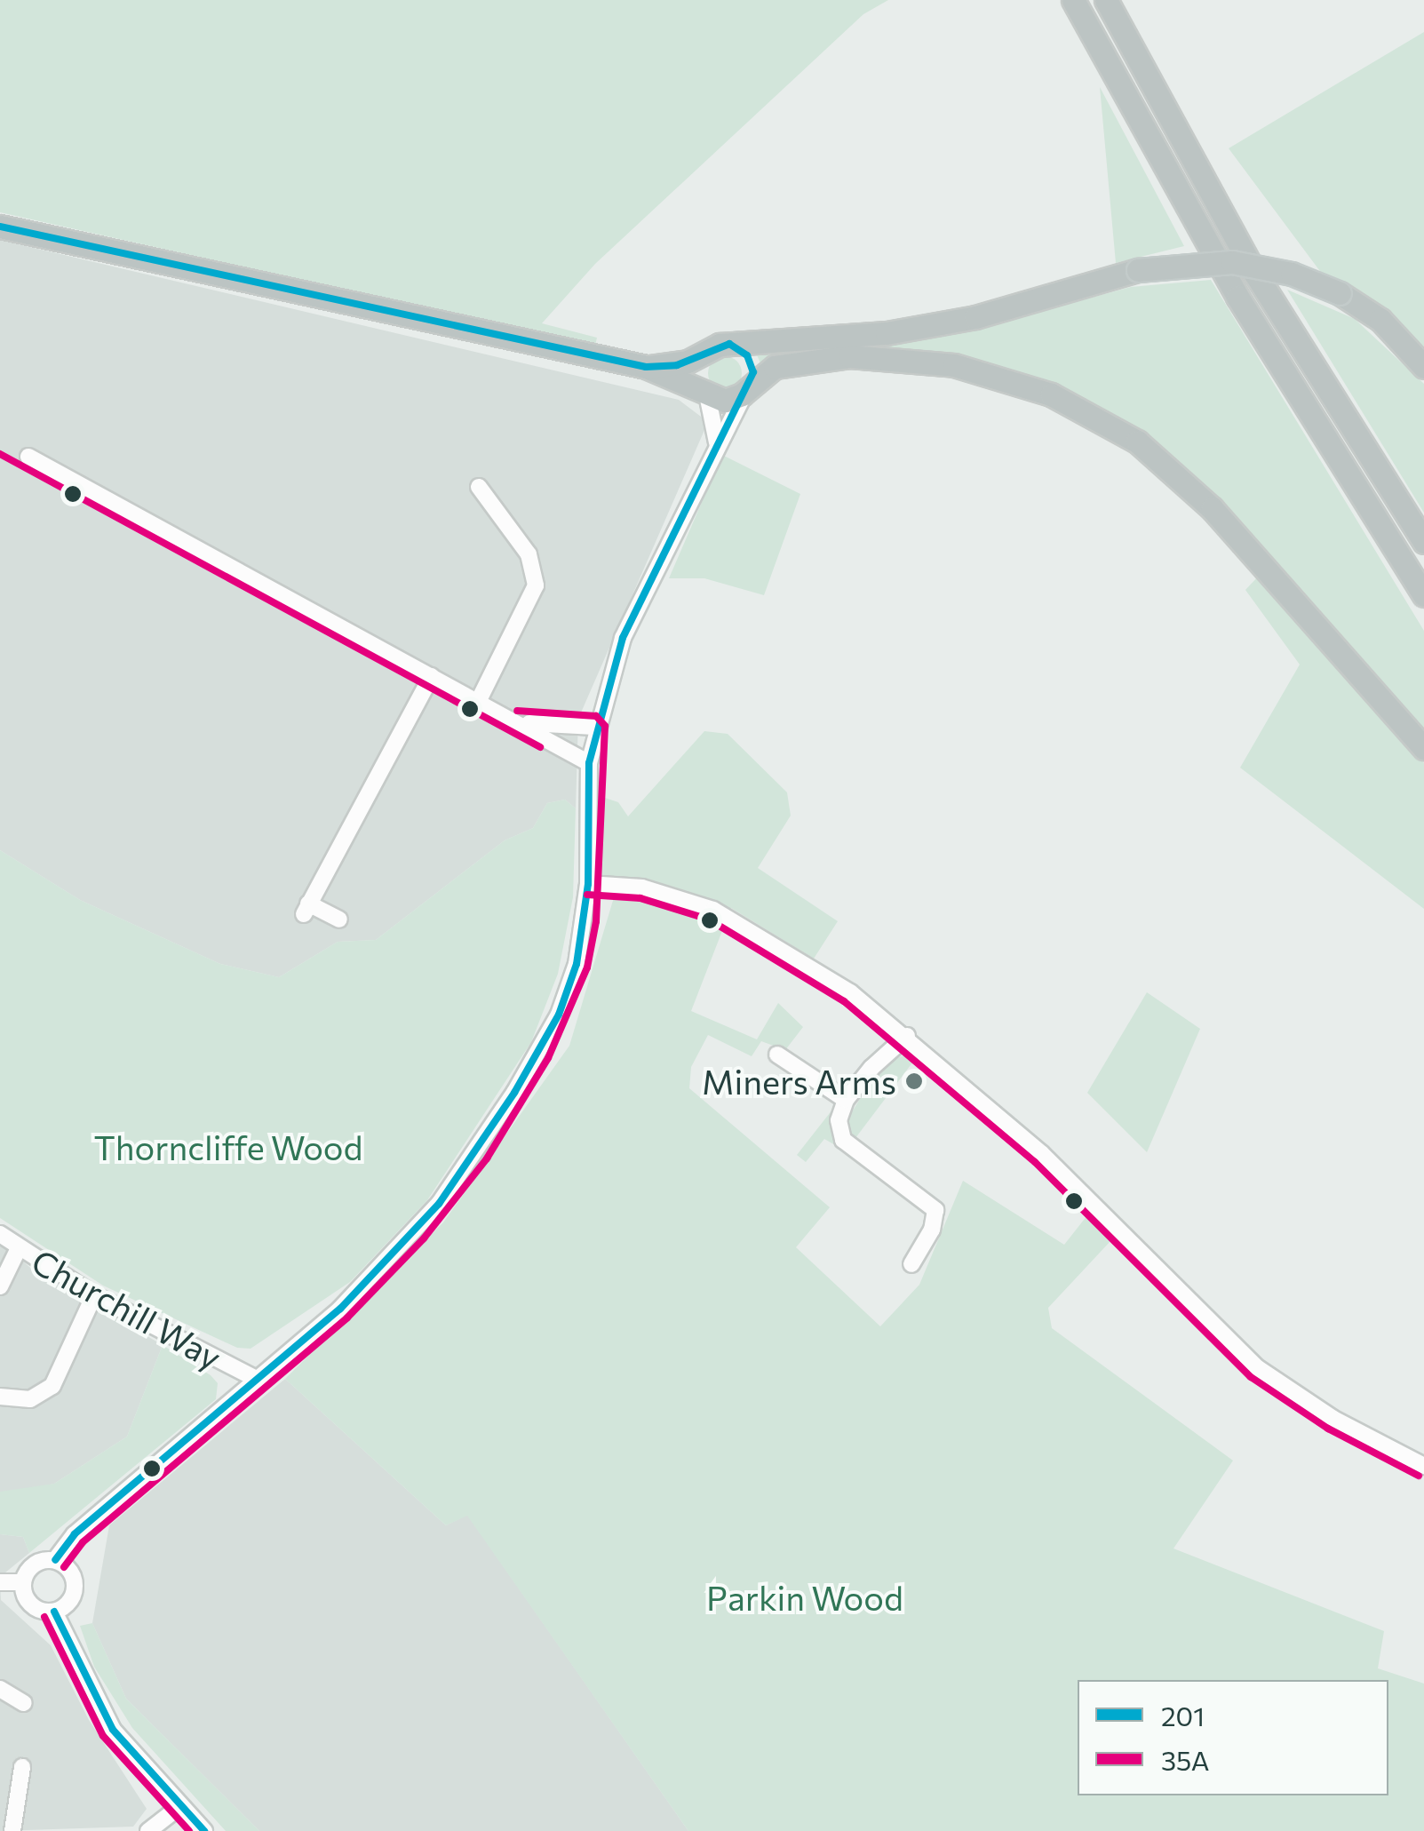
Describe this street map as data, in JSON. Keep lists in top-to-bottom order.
{
  "streets": {
    "street": ["Churchill Way"]
  },
  "parks": ["Thorncliffe Wood", "Parkin Wood"],
  "places": ["Miners Arms"],
  "lines": ["transit line 201", "transit line 35A"],
  "legend": ["201", "35A"]
}
